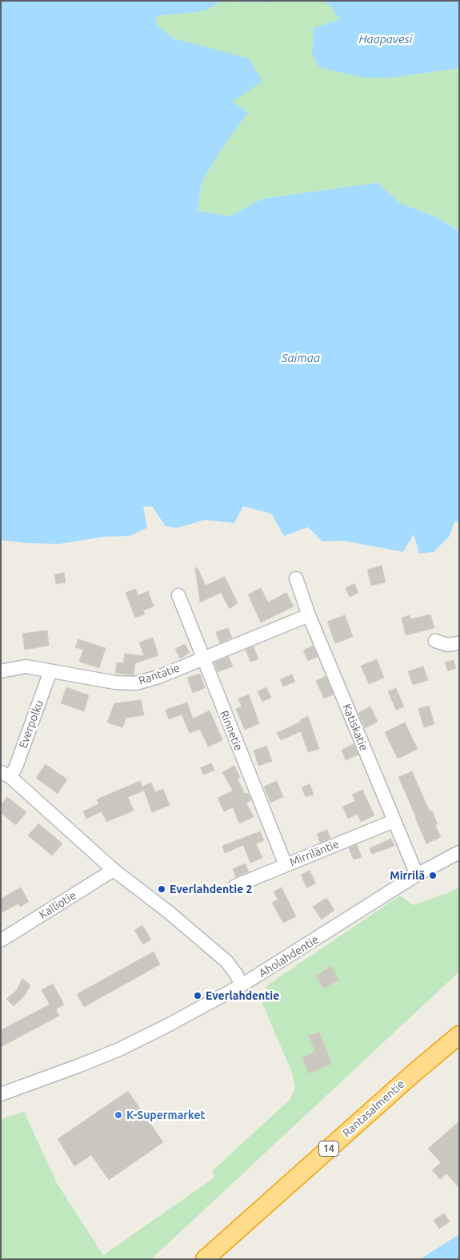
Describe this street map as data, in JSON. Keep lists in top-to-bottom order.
{
  "streets": {
    "highway": ["Rantasalmentie", "14"],
    "street": [
      "Rantatie",
      "Everpolku",
      "Katiskatie",
      "Rinnetie",
      "Mirriläntie",
      "Kalliotie",
      "Aholahdentie"
    ]
  },
  "crossings": [
    ["Rantatie", "Everpolku"],
    ["Rantatie", "Katiskatie"],
    ["Rantatie", "Rinnetie"],
    ["Katiskatie", "Mirriläntie"],
    ["Katiskatie", "Aholahdentie"],
    ["Rinnetie", "Mirriläntie"]
  ],
  "water": ["Haapavesi", "Saimaa"],
  "places": [
    "Mirrilä",
    "Everlahdentie 2",
    "Everlahdentie",
    "K-Supermarket"
  ]
}
